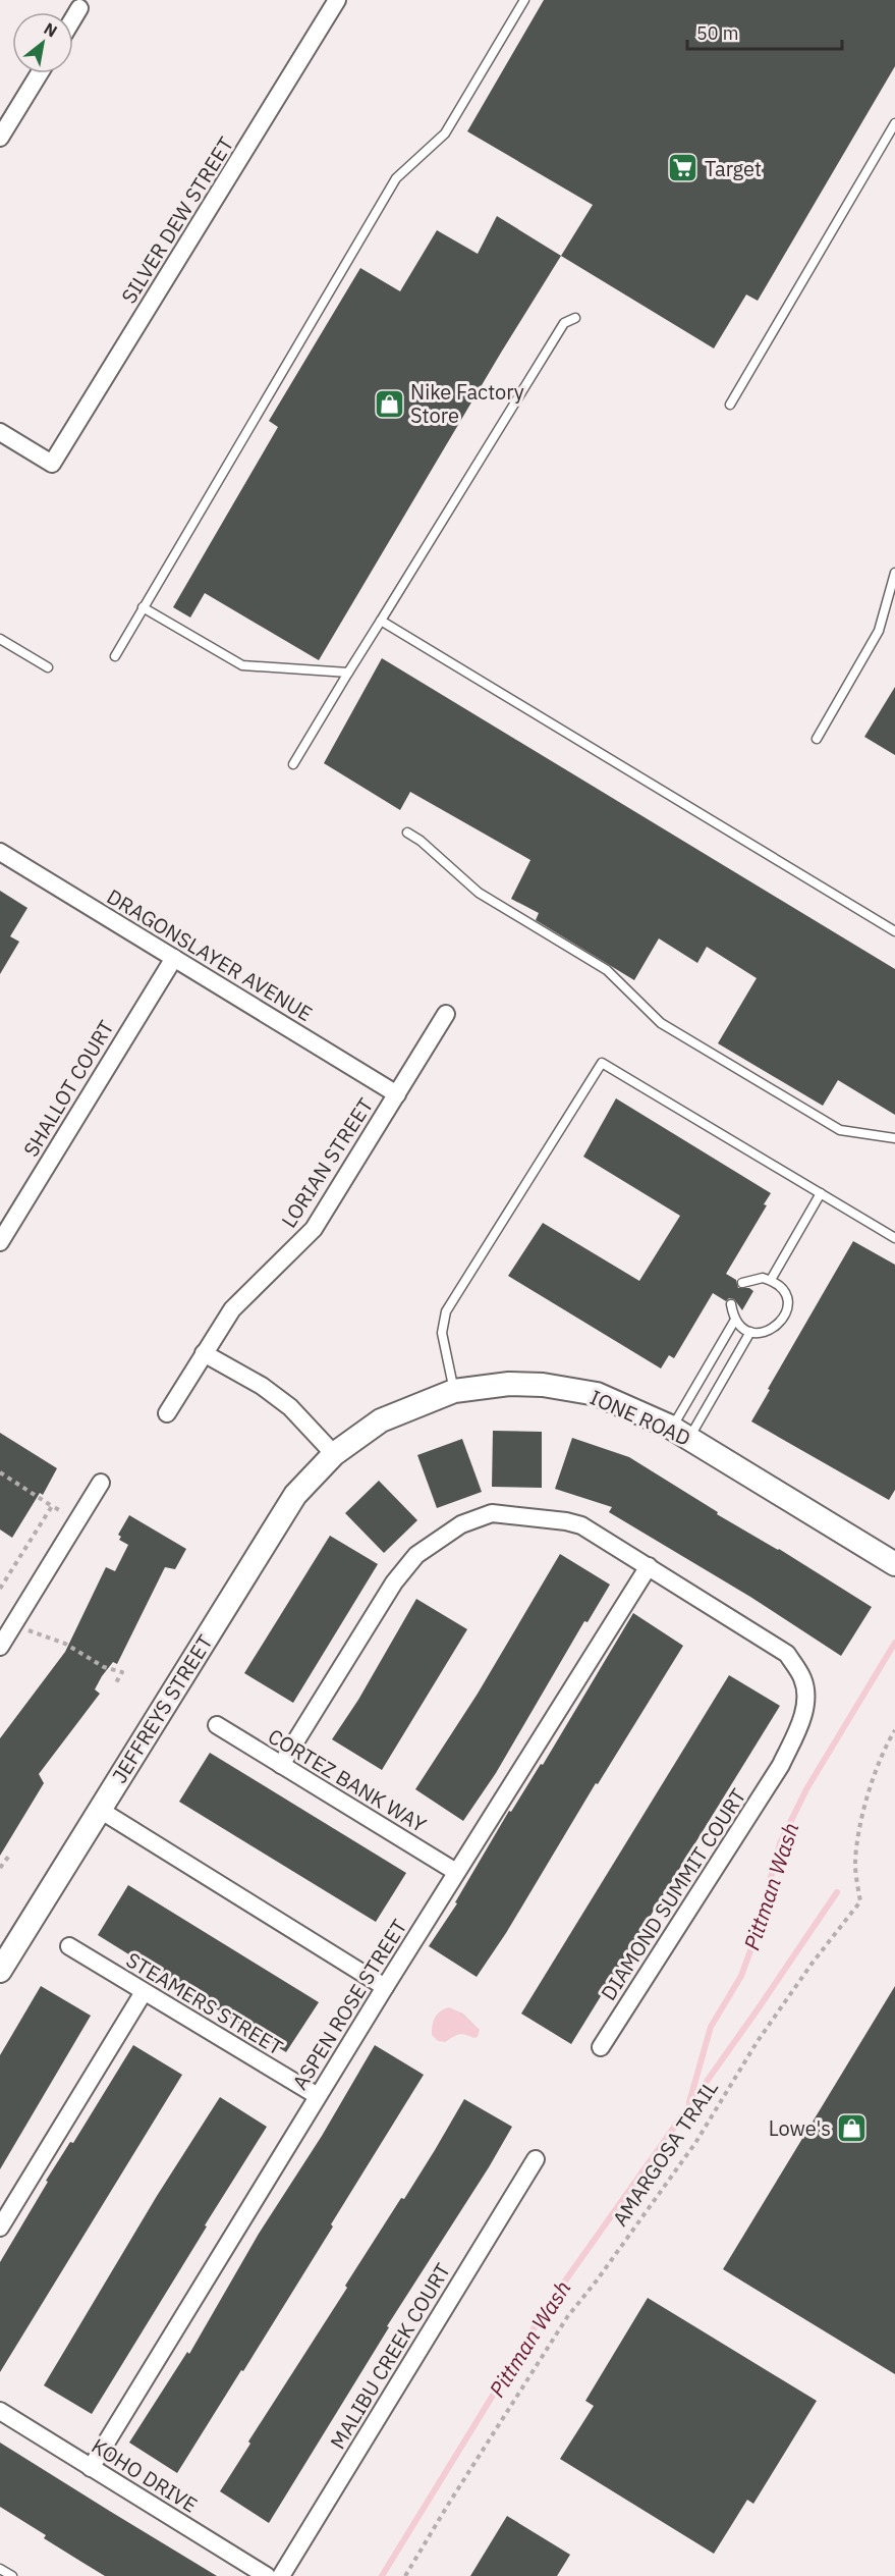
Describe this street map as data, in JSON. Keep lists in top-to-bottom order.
{
  "streets": {
    "street": [
      "SILVER DEW STREET",
      "DRAGONSLAYER AVENUE",
      "SHALLOT COURT",
      "LORIAN STREET",
      "IONE ROAD",
      "JEFFREYS STREET",
      "CORTEZ BANK WAY",
      "DIAMOND SUMMIT COURT",
      "STEAMERS STREET",
      "ASPEN ROSE STREET",
      "MALIBU CREEK COURT",
      "KOHO DRIVE"
    ],
    "path": ["AMARGOSA TRAIL"]
  },
  "crossings": [
    ["DRAGONSLAYER AVENUE", "SHALLOT COURT"],
    ["DRAGONSLAYER AVENUE", "LORIAN STREET"],
    ["IONE ROAD", "JEFFREYS STREET"],
    ["CORTEZ BANK WAY", "DIAMOND SUMMIT COURT"],
    ["CORTEZ BANK WAY", "ASPEN ROSE STREET"],
    ["DIAMOND SUMMIT COURT", "ASPEN ROSE STREET"],
    ["STEAMERS STREET", "ASPEN ROSE STREET"],
    ["ASPEN ROSE STREET", "KOHO DRIVE"]
  ],
  "water": ["Pittman Wash"],
  "places": {
    "supermarket": ["Target"],
    "shop": ["Nike Factory Store", "Lowe's"]
  },
  "scale_bar": "50 m",
  "north": "top right"
}
